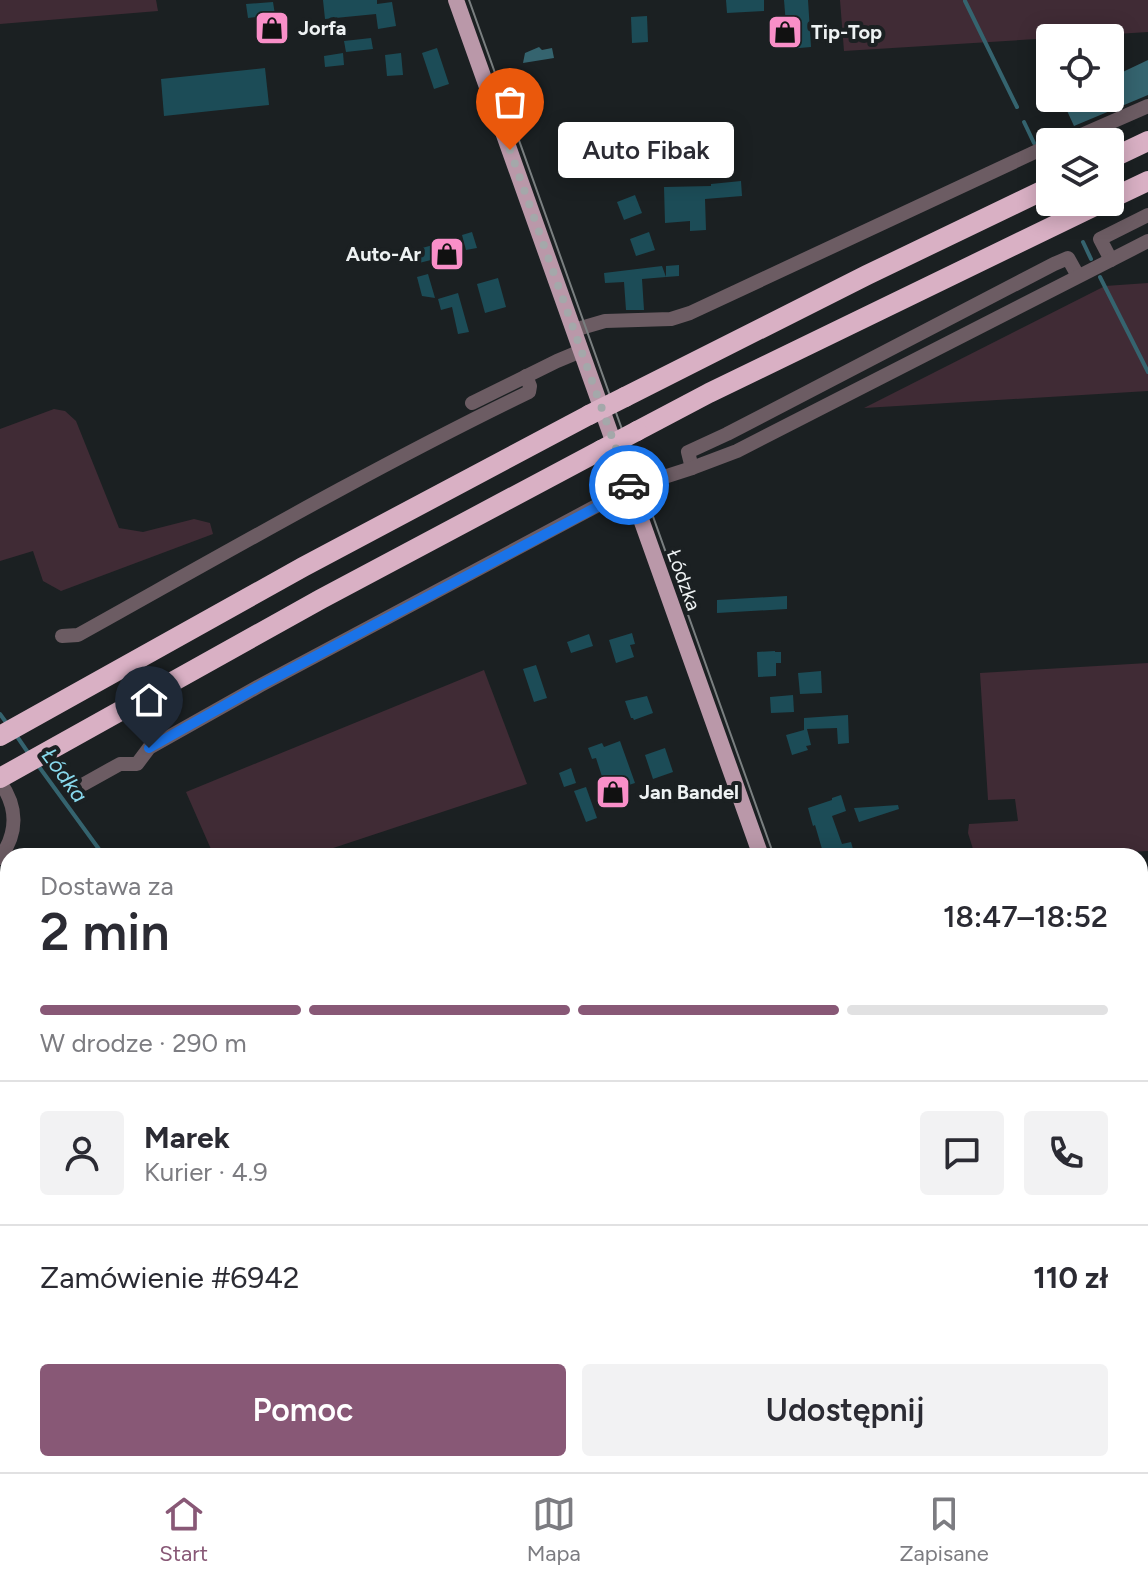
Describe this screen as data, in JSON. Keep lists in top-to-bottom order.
{
  "streets": {
    "main road": ["Łódzka"]
  },
  "water": ["Łódka"],
  "places": {
    "shop": [
      "Jorfa",
      "Tip-Top",
      "Auto-Ar",
      "Jan Bandel"
    ],
    "other": ["Auto Fibak"]
  },
  "page": {
    "bubble": "Auto Fibak",
    "heading": ["2 min", "Dostawa za", "18:47–18:52"],
    "panel": [
      "Marek",
      "Kurier · 4.9",
      "Zamówienie #6942",
      "110 zł"
    ],
    "bar": "W drodze · 290 m",
    "buttons": ["Pomoc", "Udostępnij"],
    "tabs": ["Start", "Mapa", "Zapisane"]
  }
}
